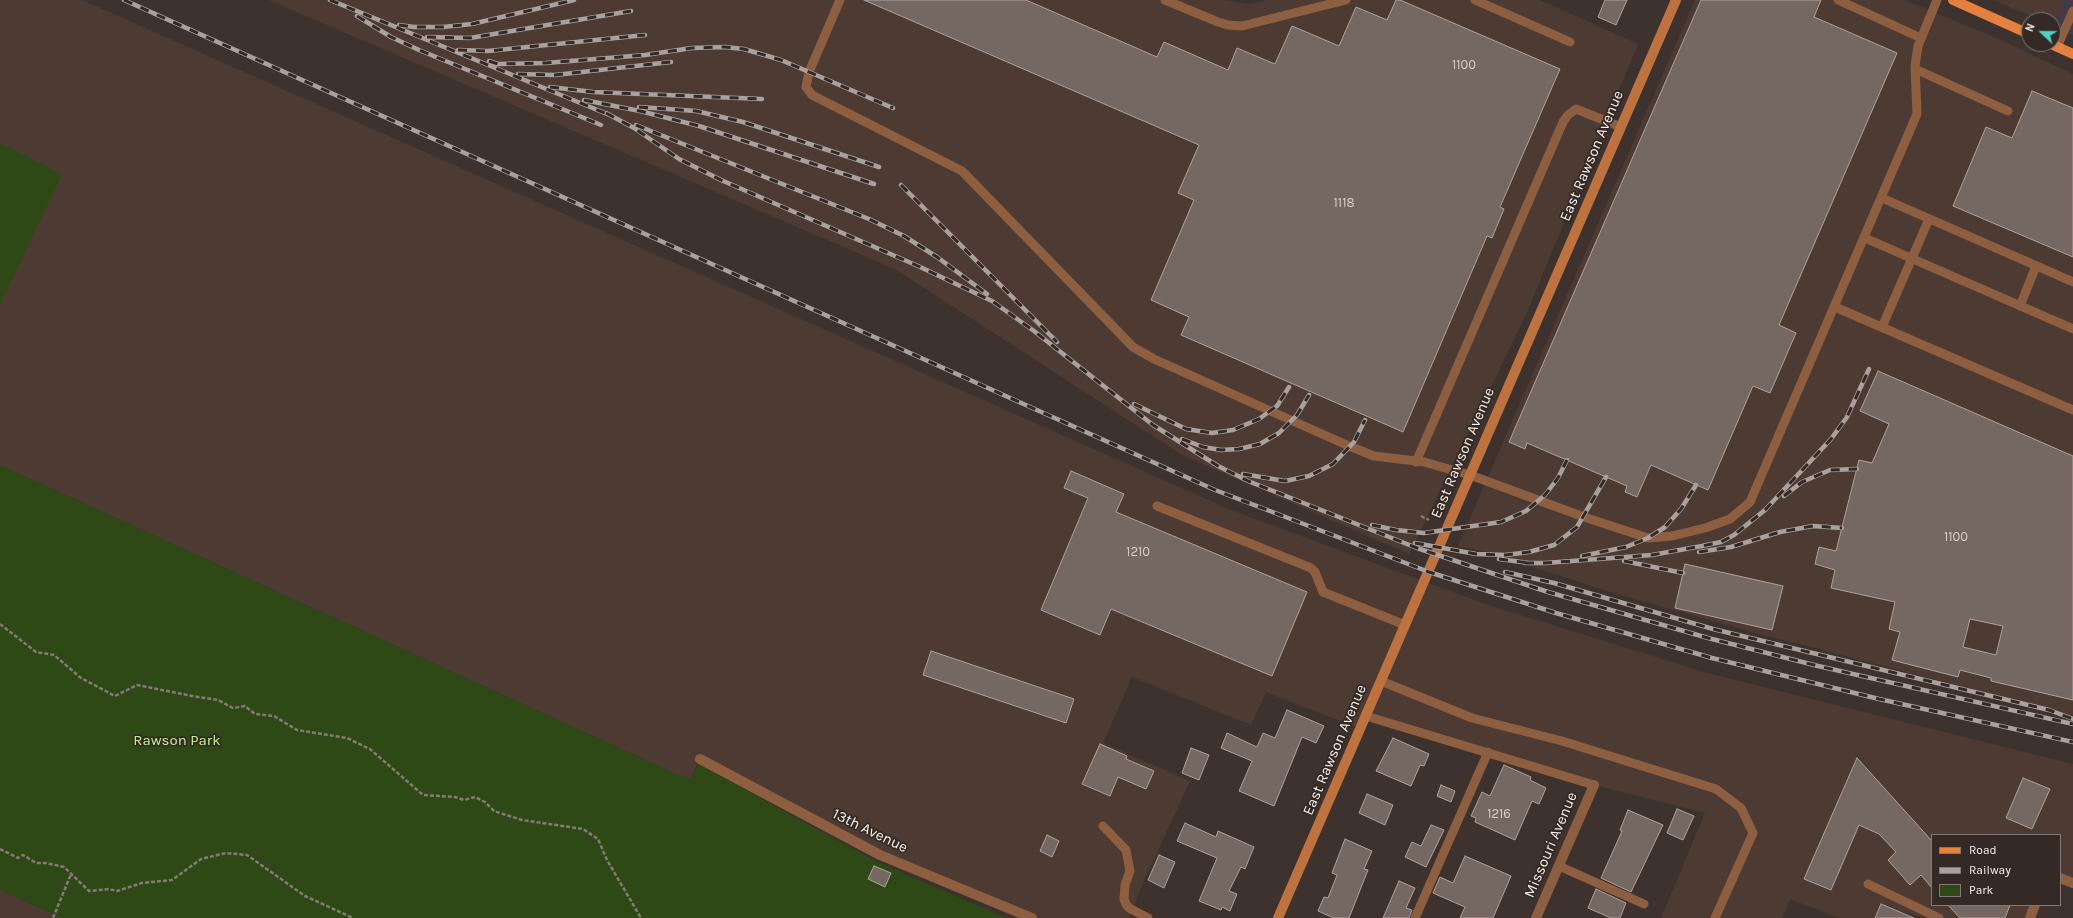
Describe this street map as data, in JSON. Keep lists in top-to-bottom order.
{
  "streets": {
    "main road": ["East Rawson Avenue"],
    "street": ["13th Avenue", "Missouri Avenue"]
  },
  "parks": ["Rawson Park"],
  "house_numbers": [
    "1100",
    "1118",
    "1100",
    "1210",
    "1216"
  ],
  "legend": ["Road", "Railway", "Park"],
  "north": "left"
}
